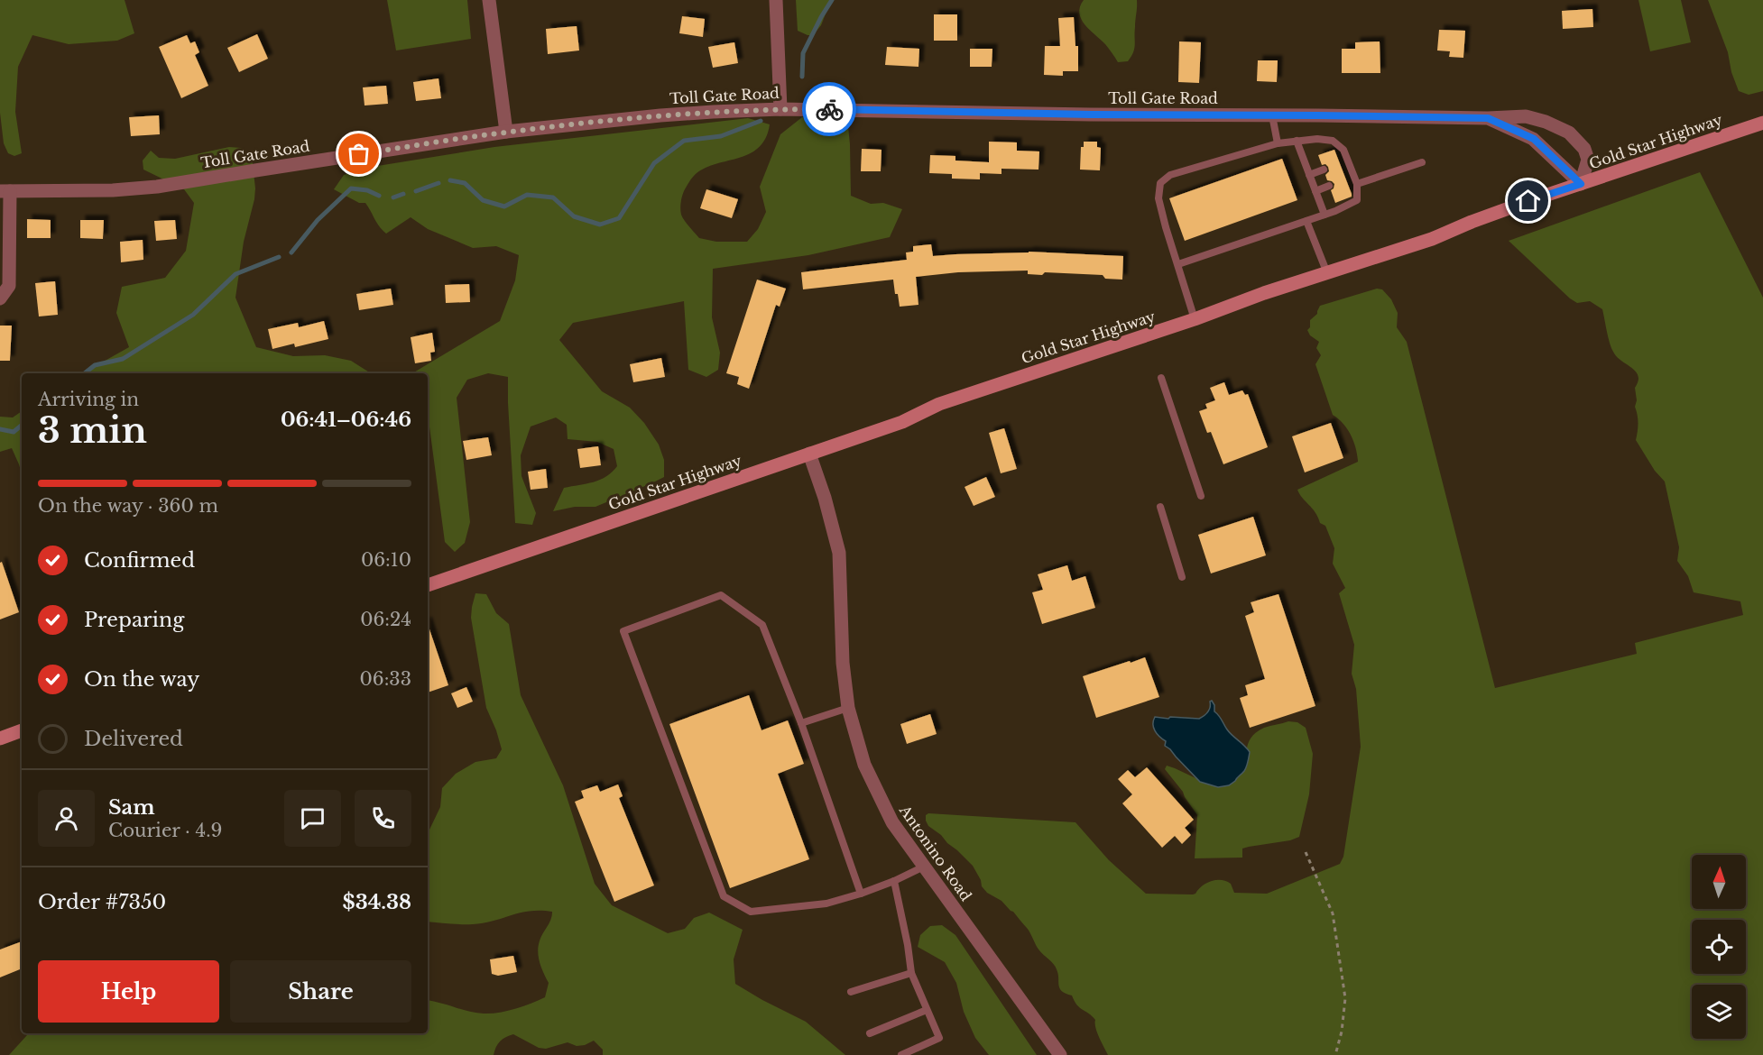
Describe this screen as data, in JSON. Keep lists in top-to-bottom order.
{
  "streets": {
    "main road": ["Gold Star Highway"],
    "street": ["Toll Gate Road", "Antonino Road"]
  },
  "crossings": [
    ["Toll Gate Road", "Gold Star Highway"],
    ["Gold Star Highway", "Antonino Road"]
  ],
  "north": "top",
  "page": {
    "heading": ["3 min", "Arriving in", "06:41–06:46"],
    "panel": [
      "Sam",
      "Courier · 4.9",
      "Order #7350",
      "$34.38"
    ],
    "bar": "On the way · 360 m",
    "list": [
      ["Confirmed", "06:10"],
      ["Preparing", "06:24"],
      ["On the way", "06:33"],
      "Delivered"
    ],
    "buttons": ["Help", "Share"]
  }
}
